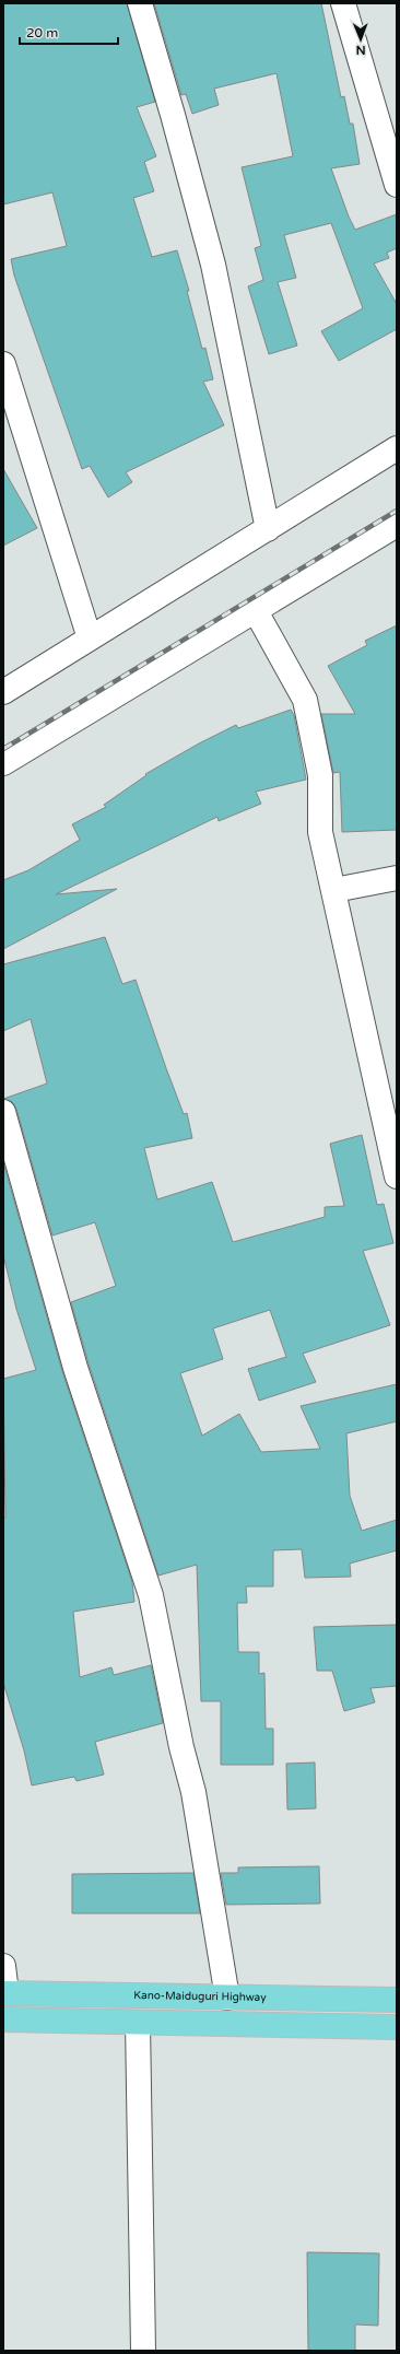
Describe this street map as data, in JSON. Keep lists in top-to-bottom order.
{
  "streets": {
    "highway": ["Kano-Maiduguri Highway"]
  },
  "scale_bar": "20 m",
  "north": "bottom"
}
